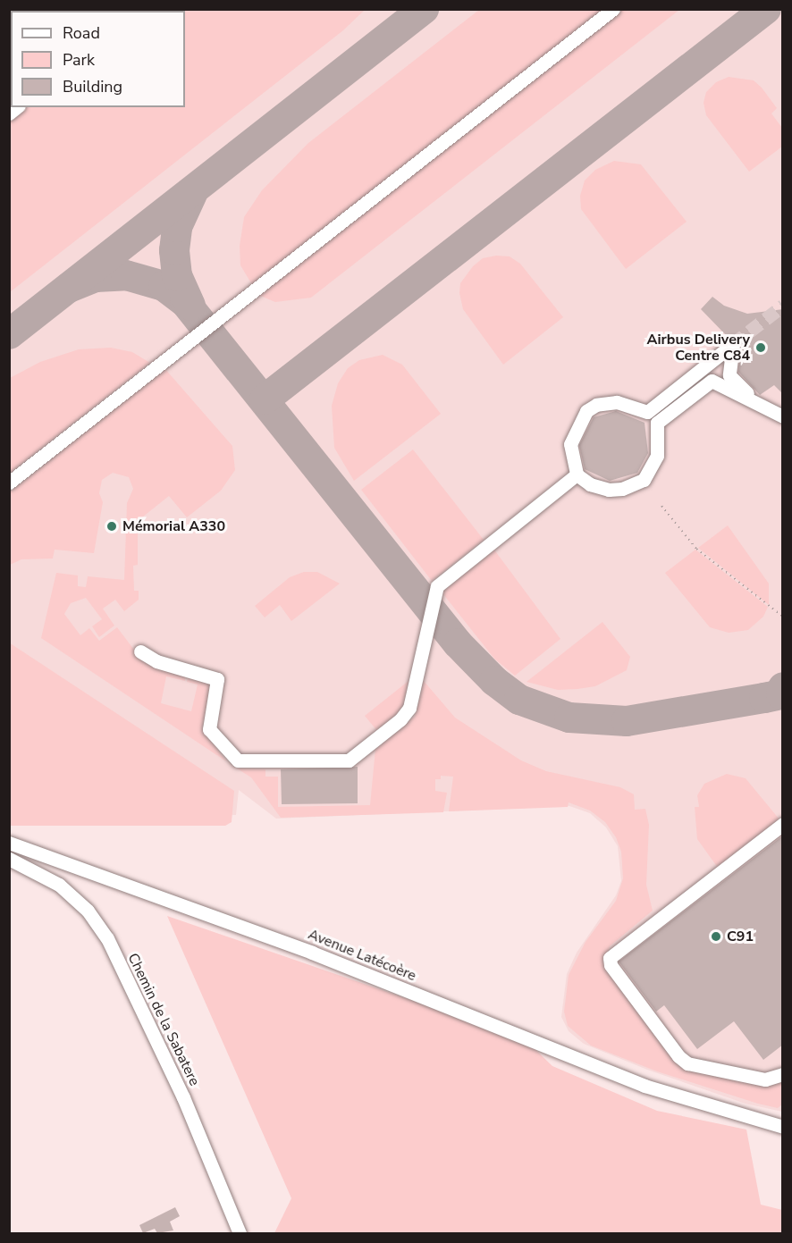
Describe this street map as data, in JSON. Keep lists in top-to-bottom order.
{
  "streets": {
    "street": ["Avenue Latécoère", "Chemin de la Sabatere"]
  },
  "places": ["Airbus Delivery Centre C84", "Mémorial A330", "C91"],
  "legend": ["Road", "Park", "Building"]
}
